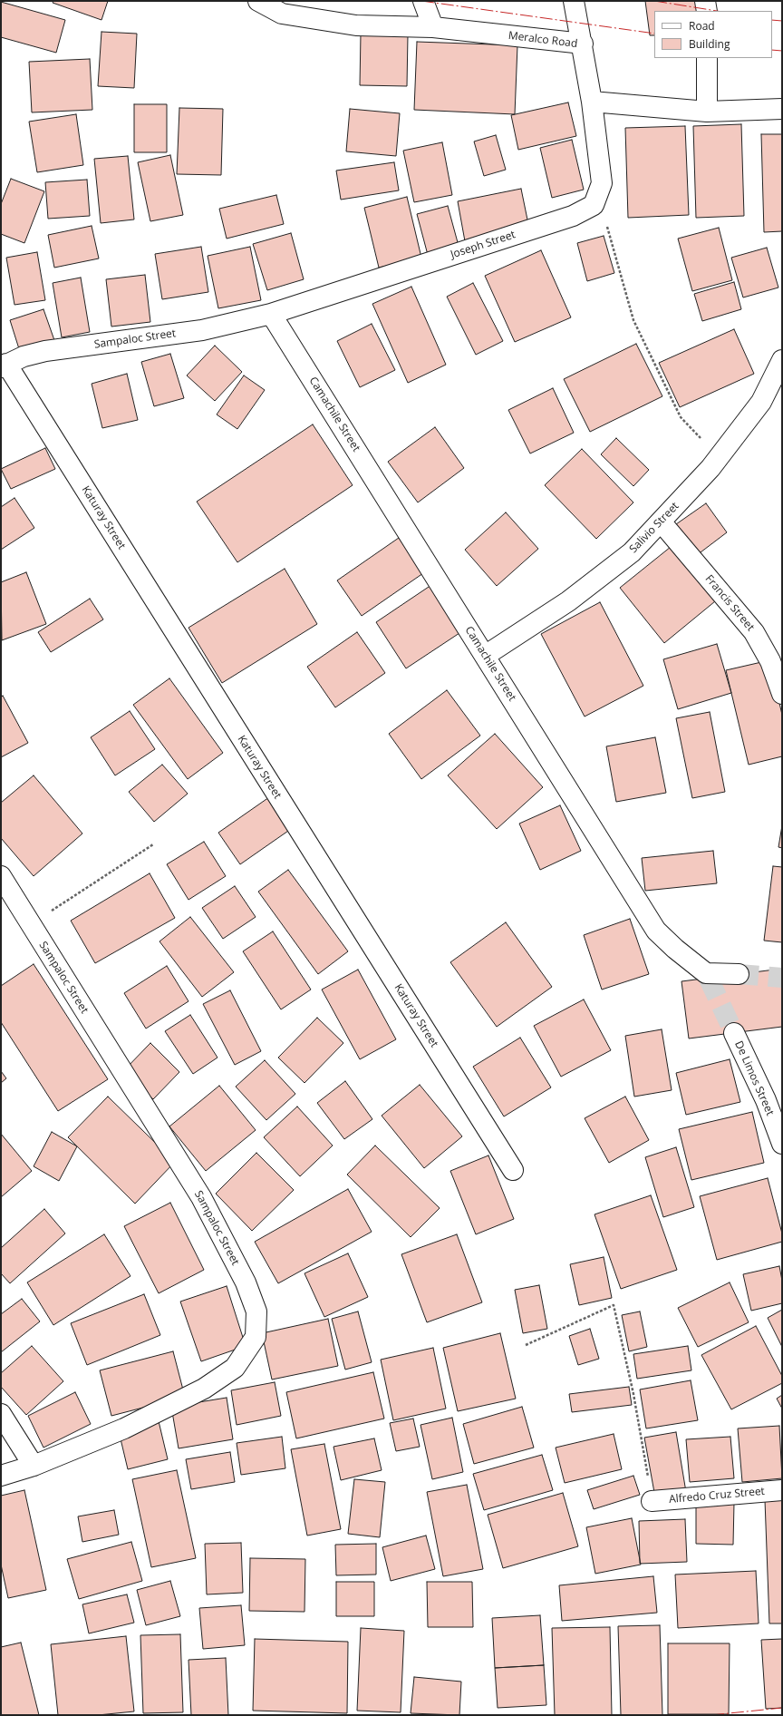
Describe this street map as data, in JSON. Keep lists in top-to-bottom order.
{
  "streets": {
    "street": [
      "Meralco Road",
      "Joseph Street",
      "Sampaloc Street",
      "Camachile Street",
      "Katuray Street",
      "Salivio Street",
      "Francis Street",
      "De Limos Street",
      "Alfredo Cruz Street"
    ]
  },
  "crossings": [
    ["Meralco Road", "Joseph Street"],
    ["Joseph Street", "Sampaloc Street"],
    ["Joseph Street", "Camachile Street"],
    ["Sampaloc Street", "Camachile Street"],
    ["Sampaloc Street", "Katuray Street"],
    ["Camachile Street", "Salivio Street"],
    ["Salivio Street", "Francis Street"]
  ],
  "legend": ["Road", "Building"]
}
